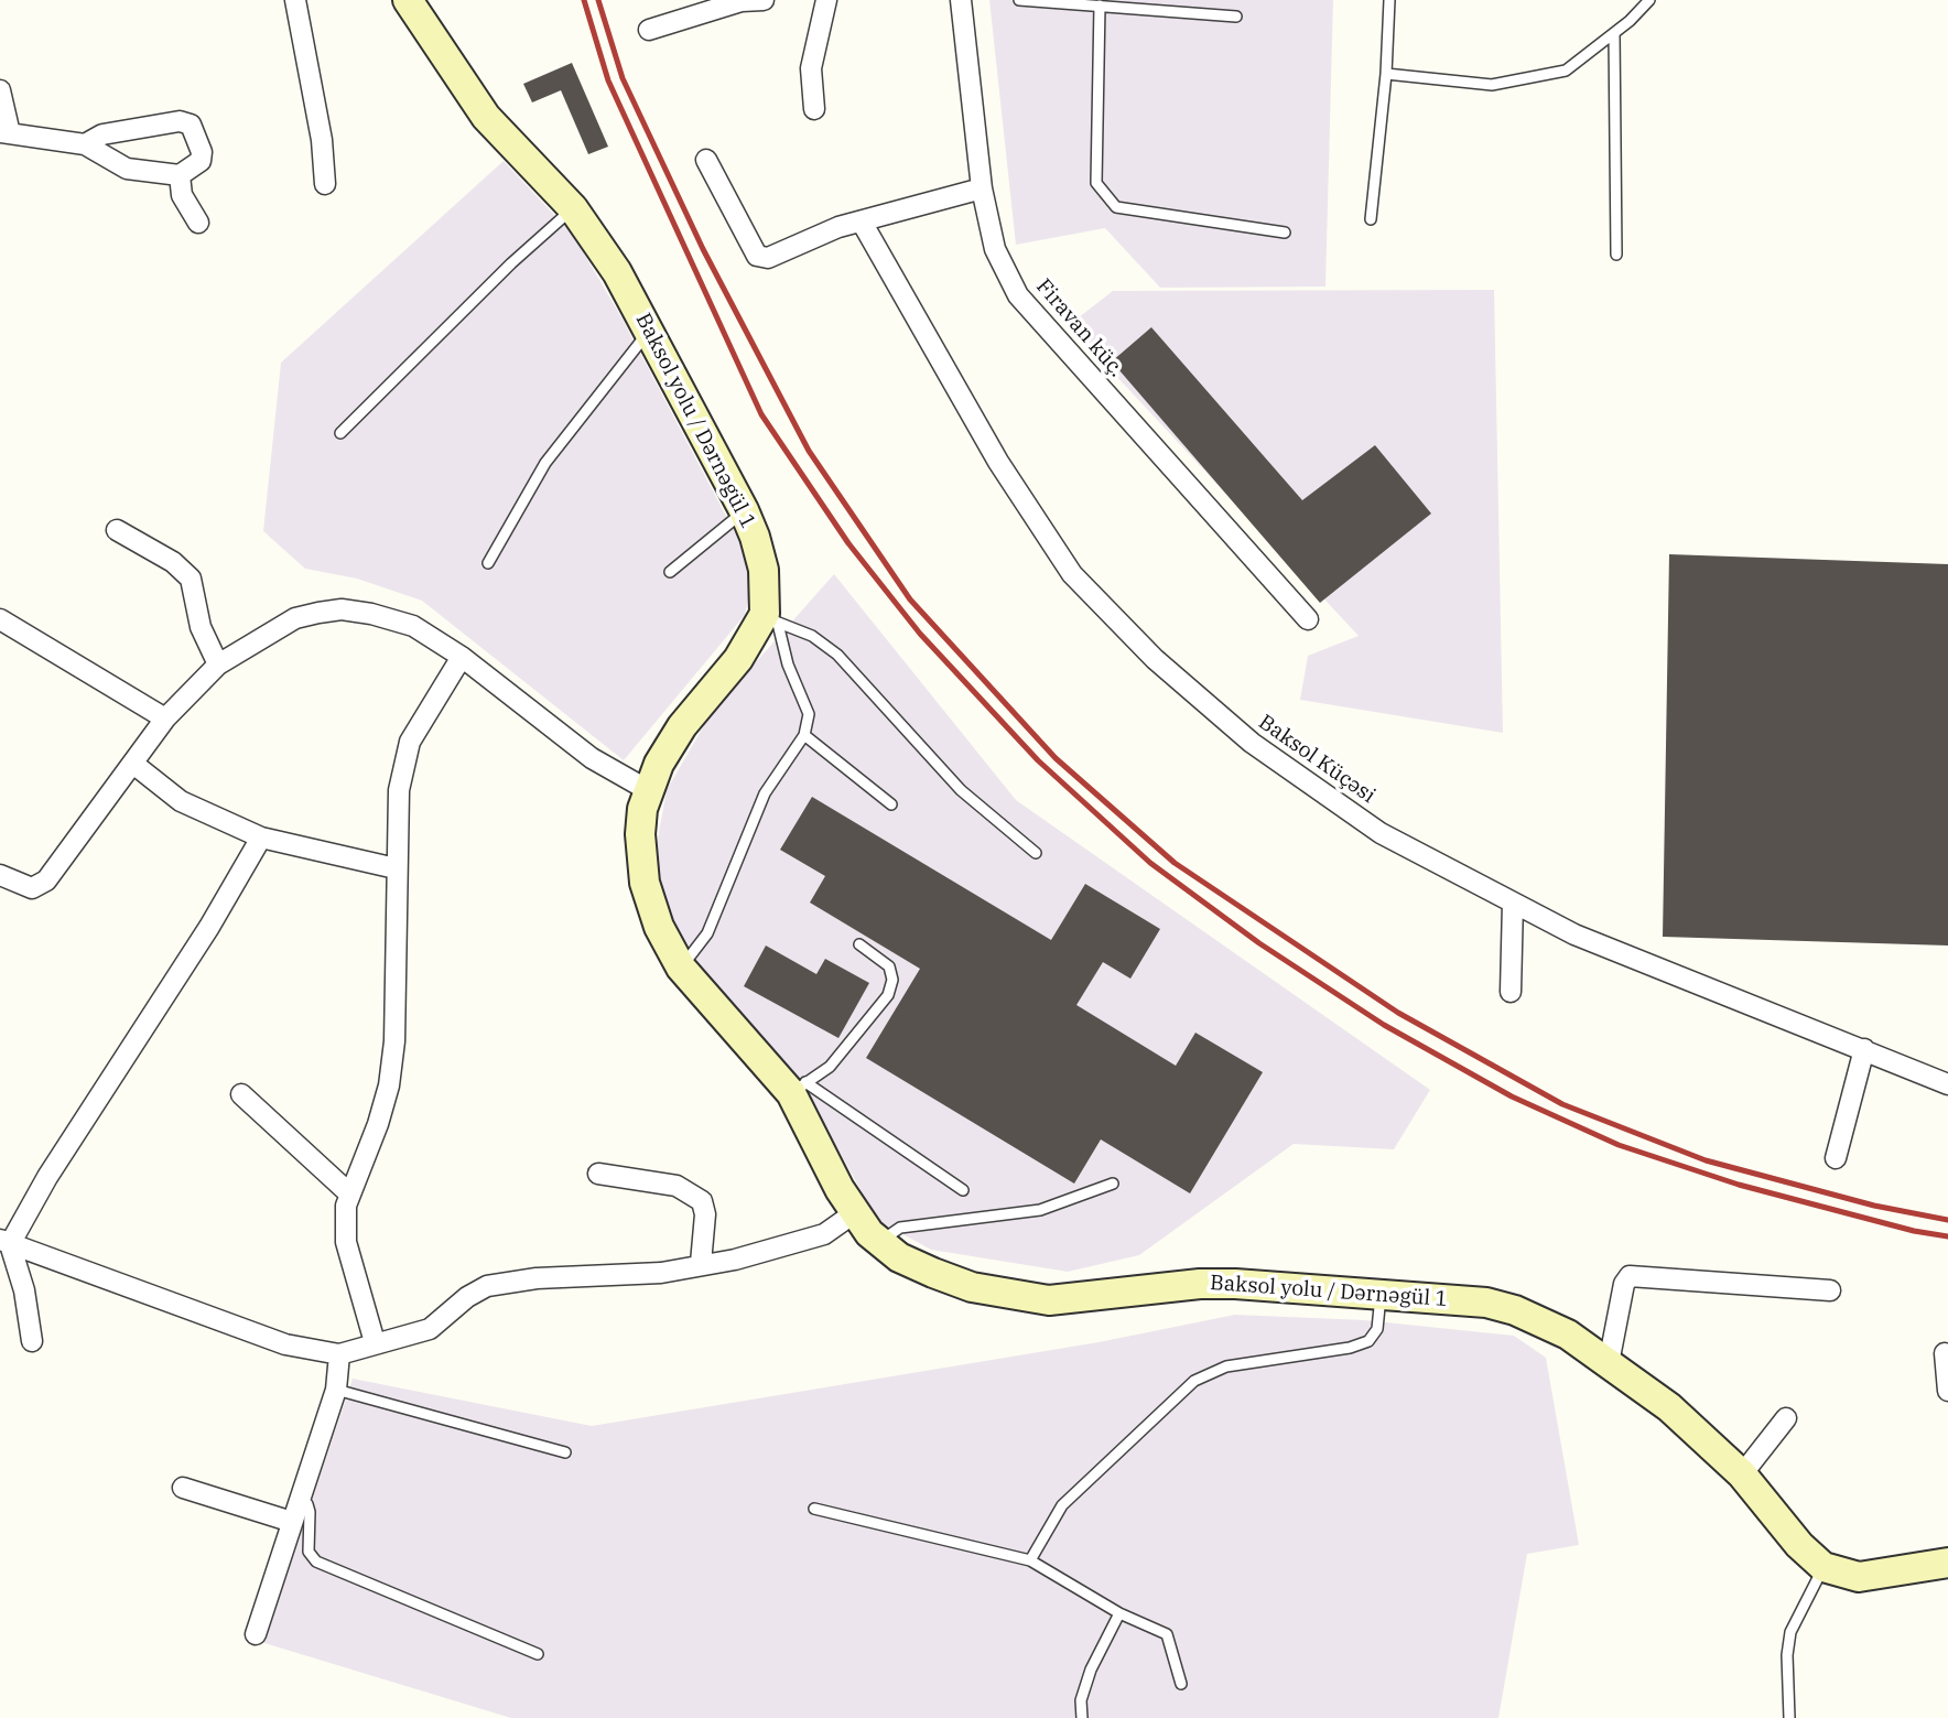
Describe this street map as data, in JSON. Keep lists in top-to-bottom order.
{
  "streets": {
    "main road": ["Baksol yolu / Dərnəgül 1"],
    "street": ["Firavan küç.", "Baksol Küçəsi"]
  }
}
